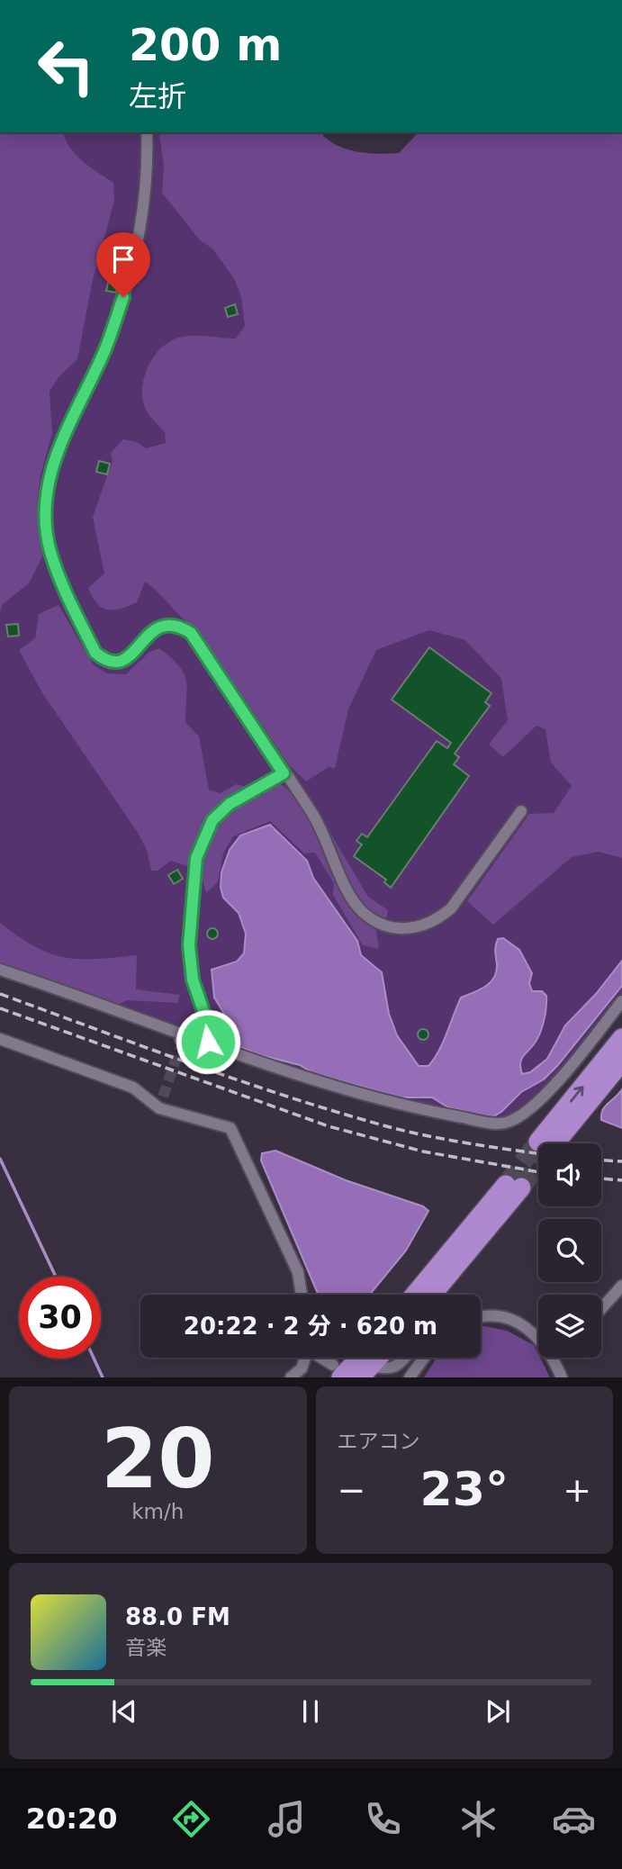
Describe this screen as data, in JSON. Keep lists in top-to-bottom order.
{
  "page": {
    "turn": ["200 m", "左折"],
    "limit": "30",
    "trip": "20:22 · 2 分 · 620 m",
    "tile": [
      ["20", "km/h"],
      "エアコン"
    ],
    "heat": ["−", "23°", "+"],
    "song": ["88.0 FM", "音楽"],
    "tabs": "20:20"
  }
}
